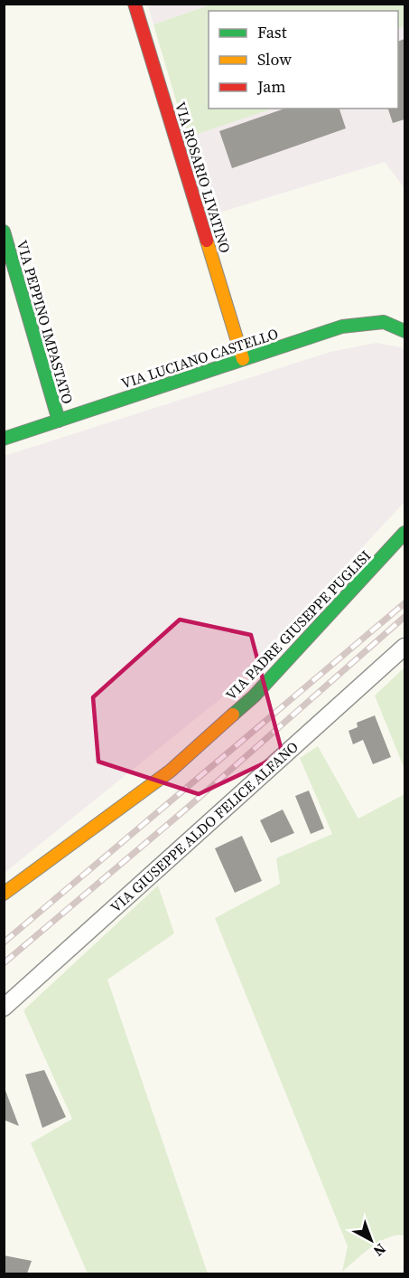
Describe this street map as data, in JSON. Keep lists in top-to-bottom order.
{
  "streets": {
    "street": [
      "VIA ROSARIO LIVATINO",
      "VIA PEPPINO IMPASTATO",
      "VIA LUCIANO CASTELLO",
      "VIA PADRE GIUSEPPE PUGLISI",
      "VIA GIUSEPPE ALDO FELICE ALFANO"
    ]
  },
  "crossings": [
    ["VIA ROSARIO LIVATINO", "VIA LUCIANO CASTELLO"],
    ["VIA PEPPINO IMPASTATO", "VIA LUCIANO CASTELLO"]
  ],
  "legend": ["Fast", "Slow", "Jam"],
  "north": "bottom right"
}
